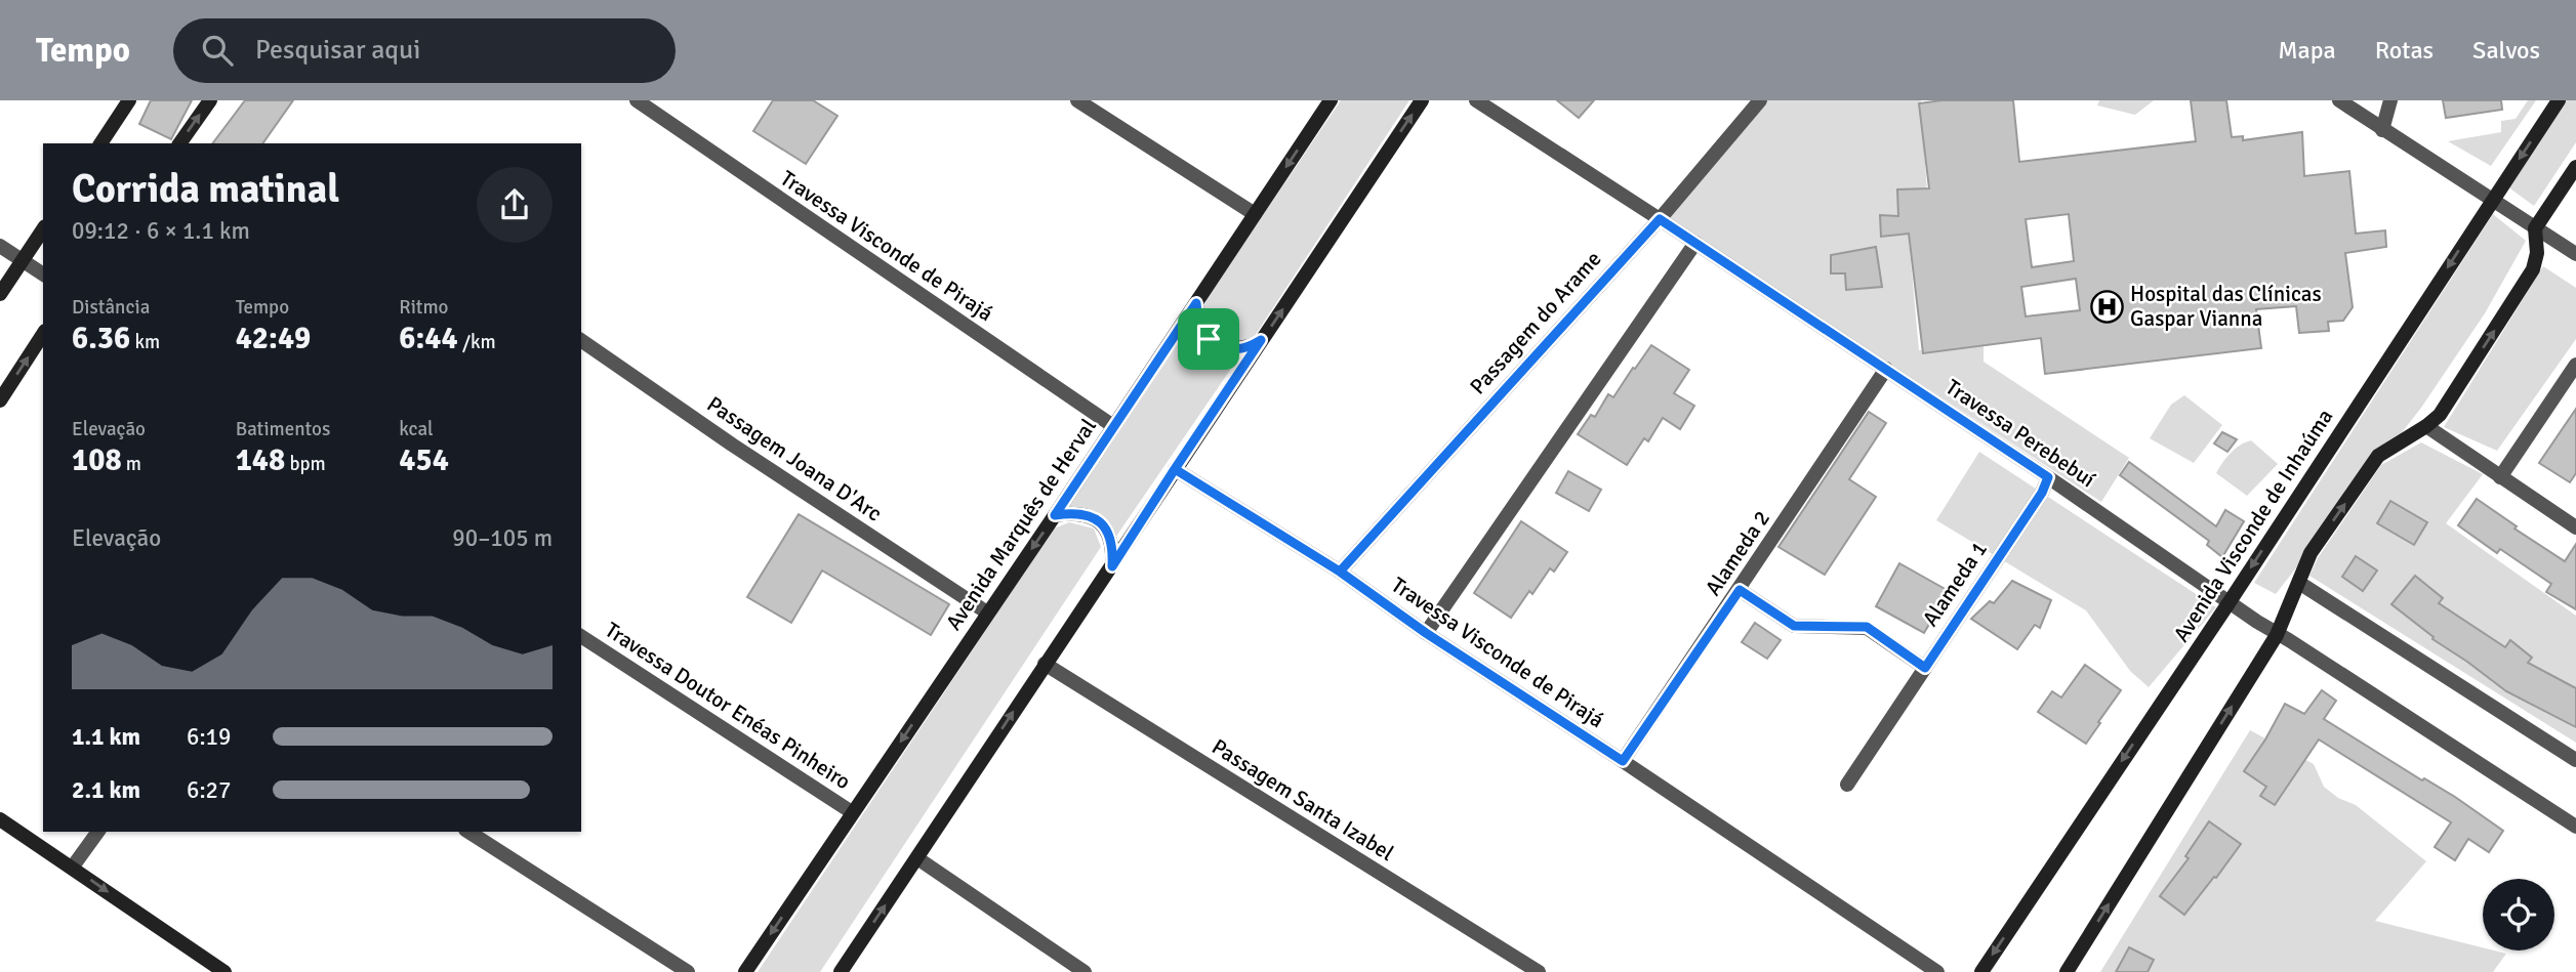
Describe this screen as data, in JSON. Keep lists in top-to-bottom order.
{
  "streets": {
    "main road": ["Avenida Marquês de Herval", "Avenida Visconde de Inhaúma"],
    "street": [
      "Travessa Visconde de Pirajá",
      "Passagem do Arame",
      "Travessa Perebebuí",
      "Passagem Joana D'Arc",
      "Alameda 2",
      "Alameda 1",
      "Travessa Doutor Enéas Pinheiro",
      "Passagem Santa Izabel"
    ]
  },
  "crossings": [
    ["Travessa Visconde de Pirajá", "Passagem do Arame"],
    ["Travessa Visconde de Pirajá", "Avenida Marquês de Herval"],
    ["Travessa Visconde de Pirajá", "Alameda 2"],
    ["Passagem do Arame", "Travessa Perebebuí"],
    ["Travessa Perebebuí", "Avenida Visconde de Inhaúma"],
    ["Travessa Perebebuí", "Alameda 2"],
    ["Travessa Perebebuí", "Alameda 1"],
    ["Passagem Joana D'Arc", "Avenida Marquês de Herval"],
    ["Avenida Marquês de Herval", "Travessa Doutor Enéas Pinheiro"]
  ],
  "places": {
    "hospital": ["Hospital das Clínicas Gaspar Vianna"]
  },
  "page": {
    "header": "Tempo",
    "search": "Pesquisar aqui",
    "nav": ["Mapa", "Rotas", "Salvos"],
    "heading": ["Corrida matinal", "09:12 · 6 × 1.1 km"],
    "stats": [
      ["Distância", "6.36 km"],
      ["Tempo", "42:49"],
      ["Ritmo", "6:44 /km"],
      ["Elevação", "108 m"],
      ["Batimentos", "148 bpm"],
      ["kcal", "454"]
    ],
    "chart": ["Elevação", "90–105 m"],
    "list": [
      {
        "name": "1.1 km",
        "note": "6:19"
      },
      {
        "name": "2.1 km",
        "note": "6:27"
      }
    ]
  }
}
